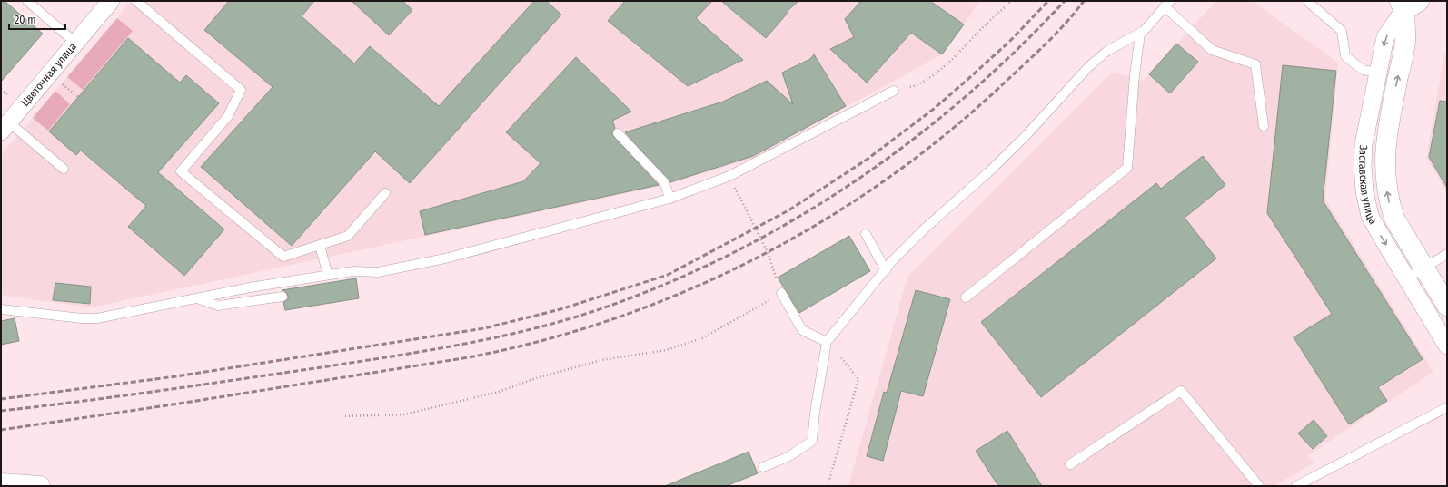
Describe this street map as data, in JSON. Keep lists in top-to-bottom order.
{
  "streets": {
    "street": ["Цветочная улица", "Заставская улица"]
  },
  "scale_bar": "20 m"
}
